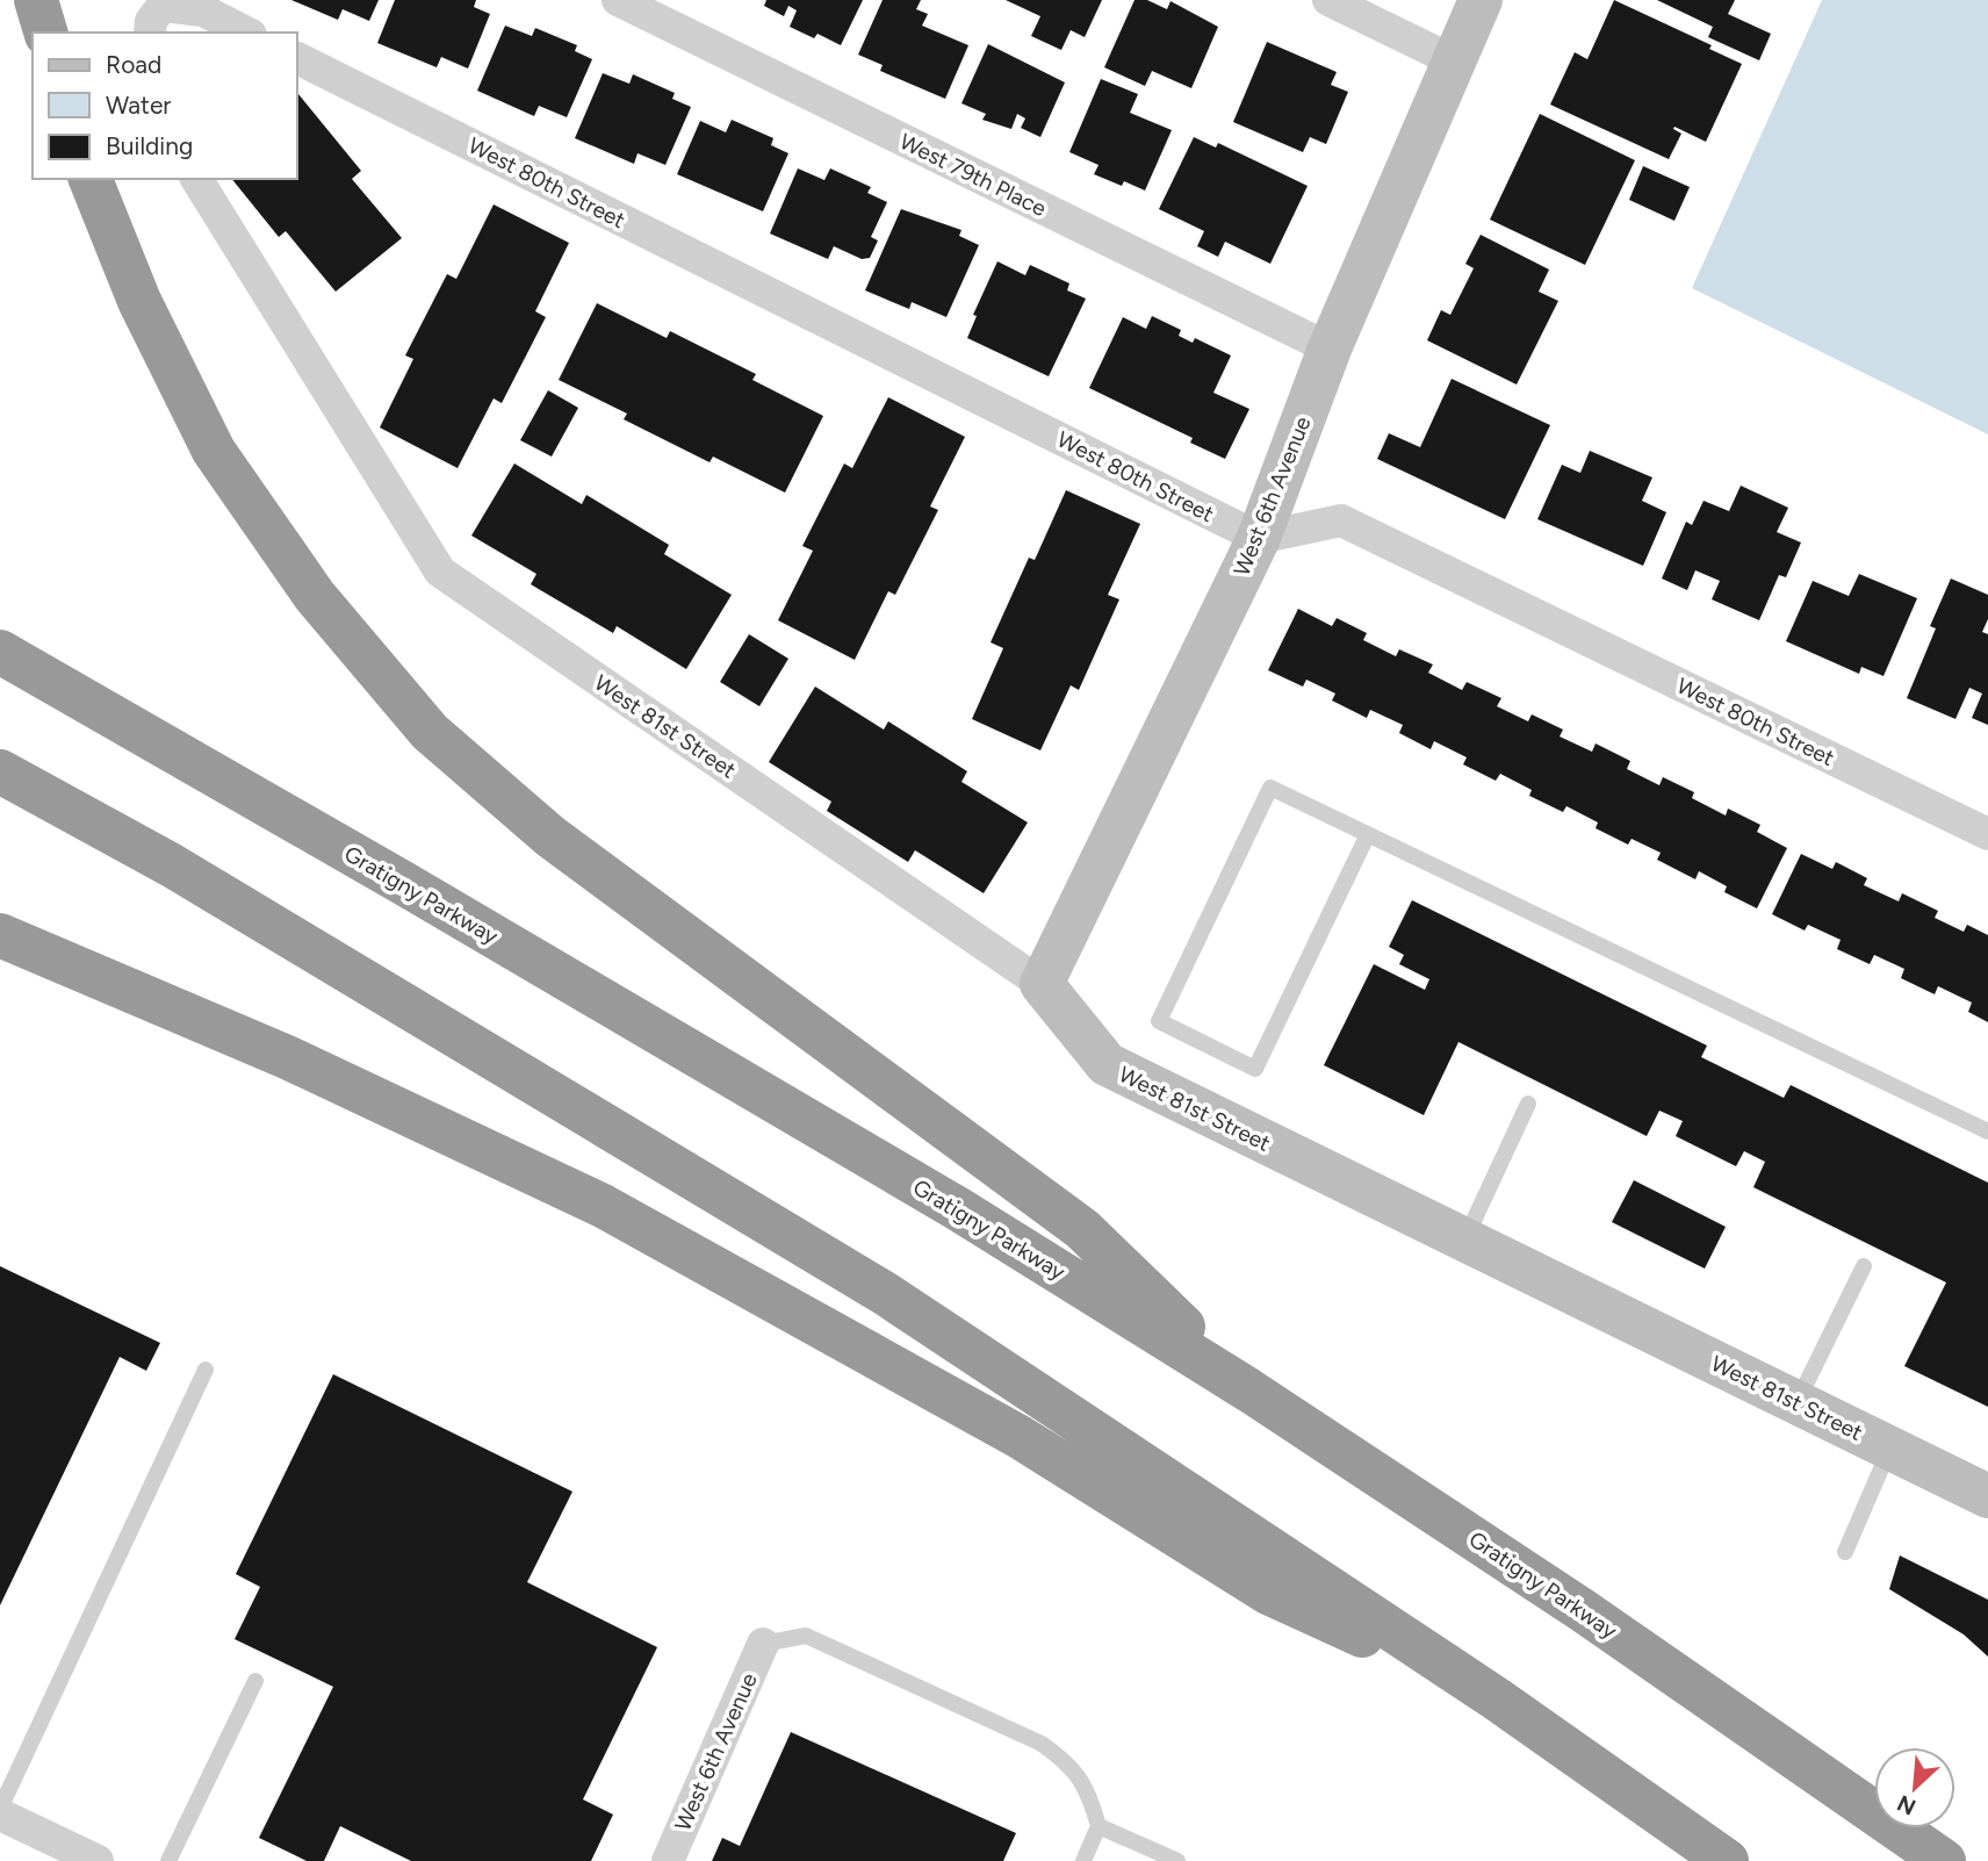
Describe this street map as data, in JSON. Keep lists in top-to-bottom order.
{
  "streets": {
    "highway": ["Gratigny Parkway"],
    "street": [
      "West 79th Place",
      "West 80th Street",
      "West 6th Avenue",
      "West 81st Street"
    ]
  },
  "crossings": [
    ["West 79th Place", "West 6th Avenue"],
    ["West 80th Street", "West 6th Avenue"],
    ["West 6th Avenue", "West 81st Street"]
  ],
  "legend": ["Road", "Water", "Building"],
  "north": "bottom left"
}
